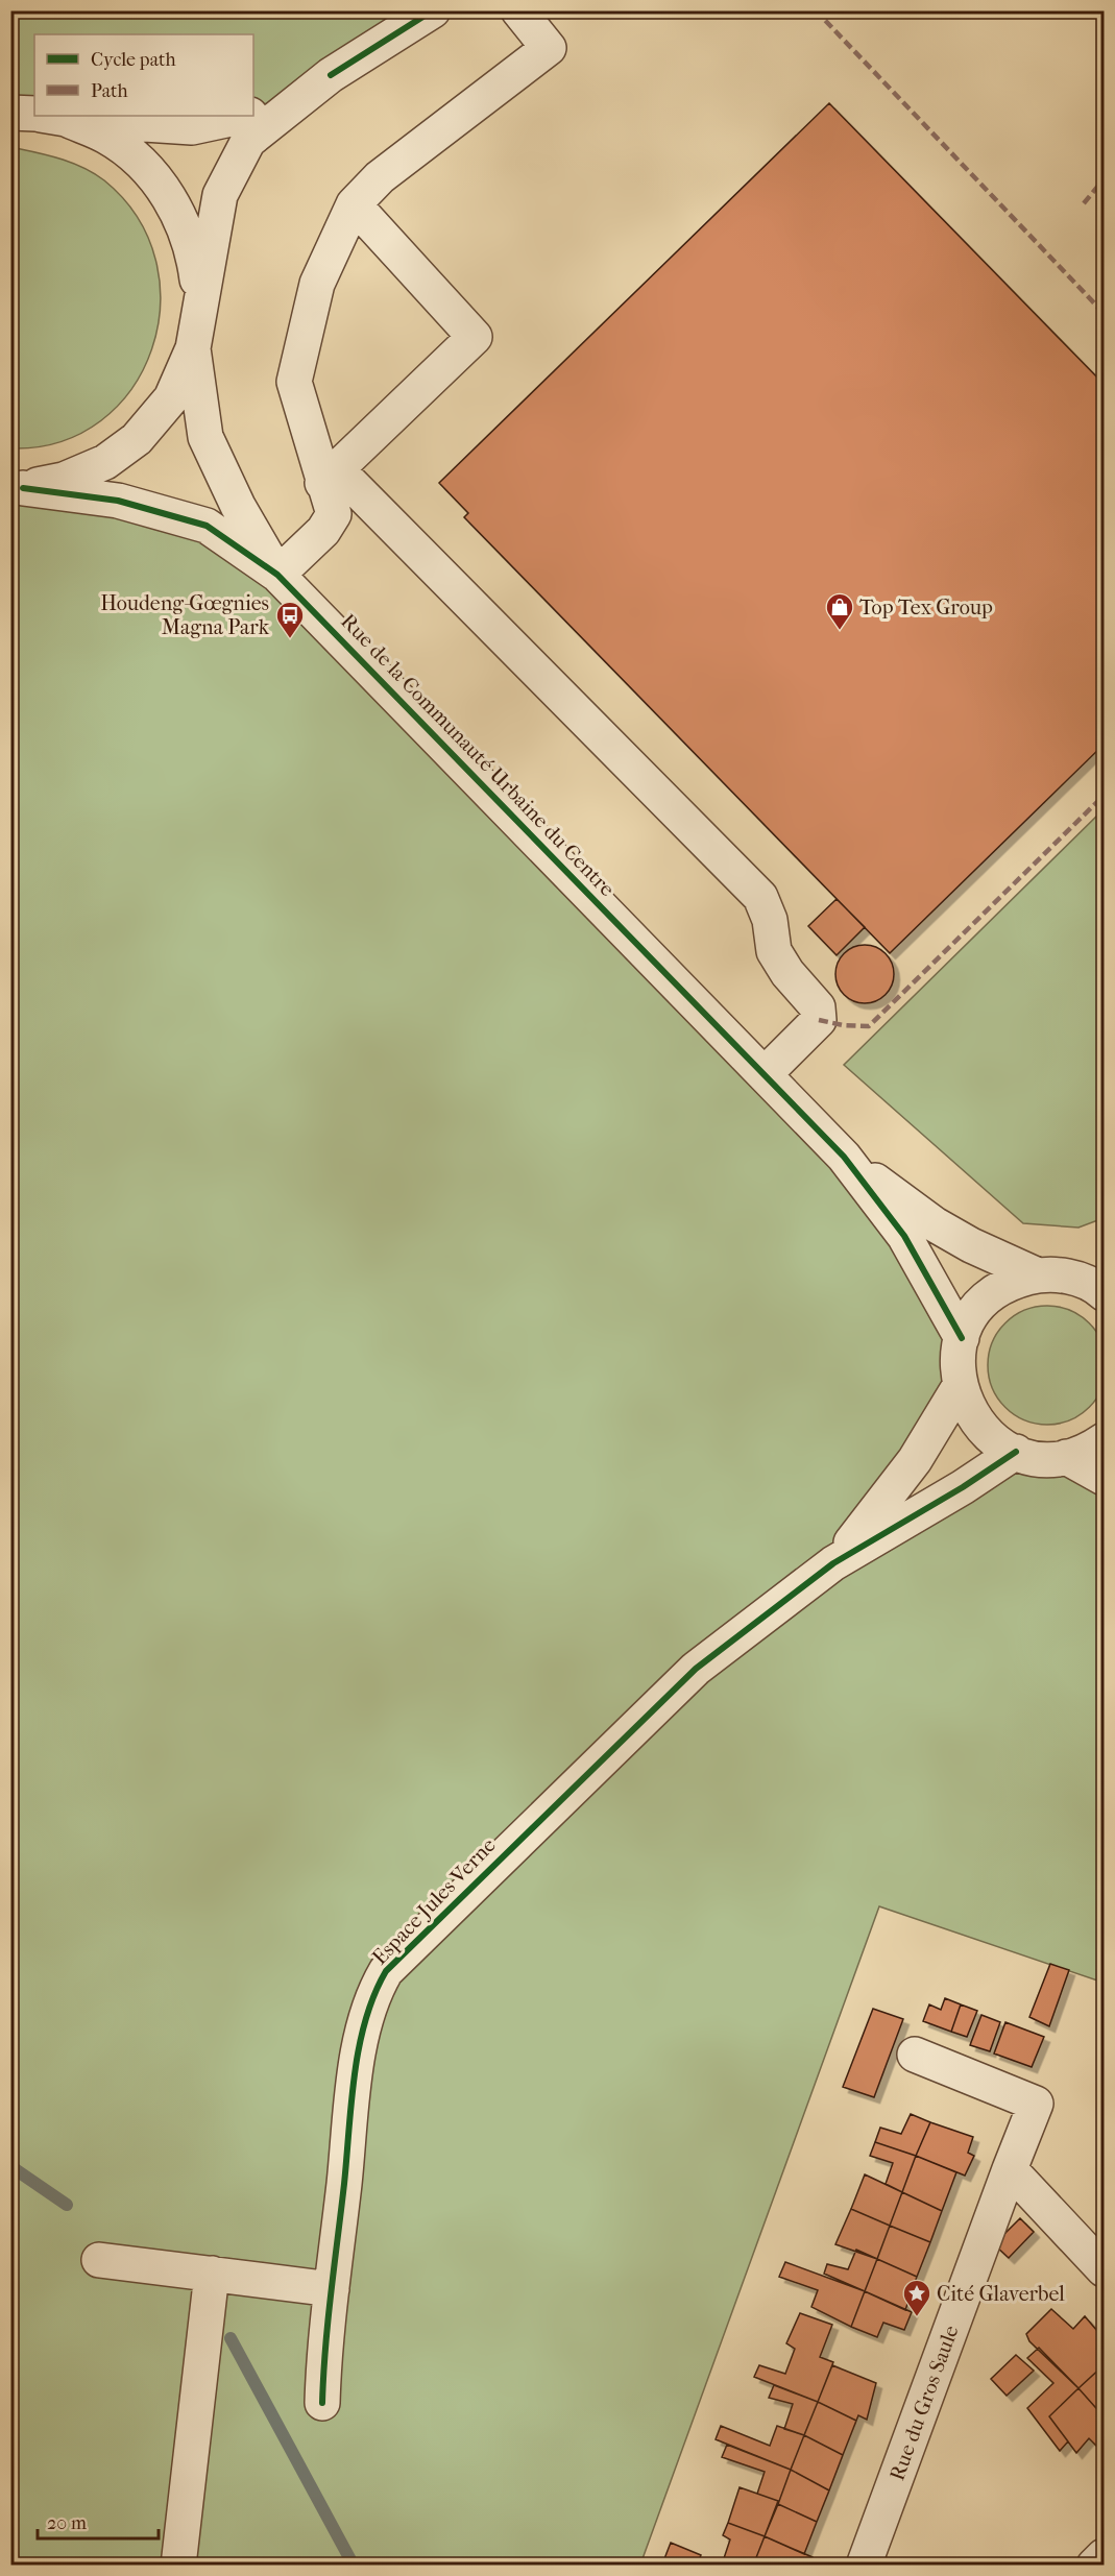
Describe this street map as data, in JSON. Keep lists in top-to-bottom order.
{
  "streets": {
    "street": ["Rue de la Communauté Urbaine du Centre", "Espace Jules Verne", "Rue du Gros Saule"]
  },
  "places": {
    "shop": ["Top Tex Group"],
    "bus stop": ["Houdeng-Gœgnies Magna Park"],
    "place": ["Cité Glaverbel"]
  },
  "legend": ["Cycle path", "Path"],
  "scale_bar": "20 m"
}
